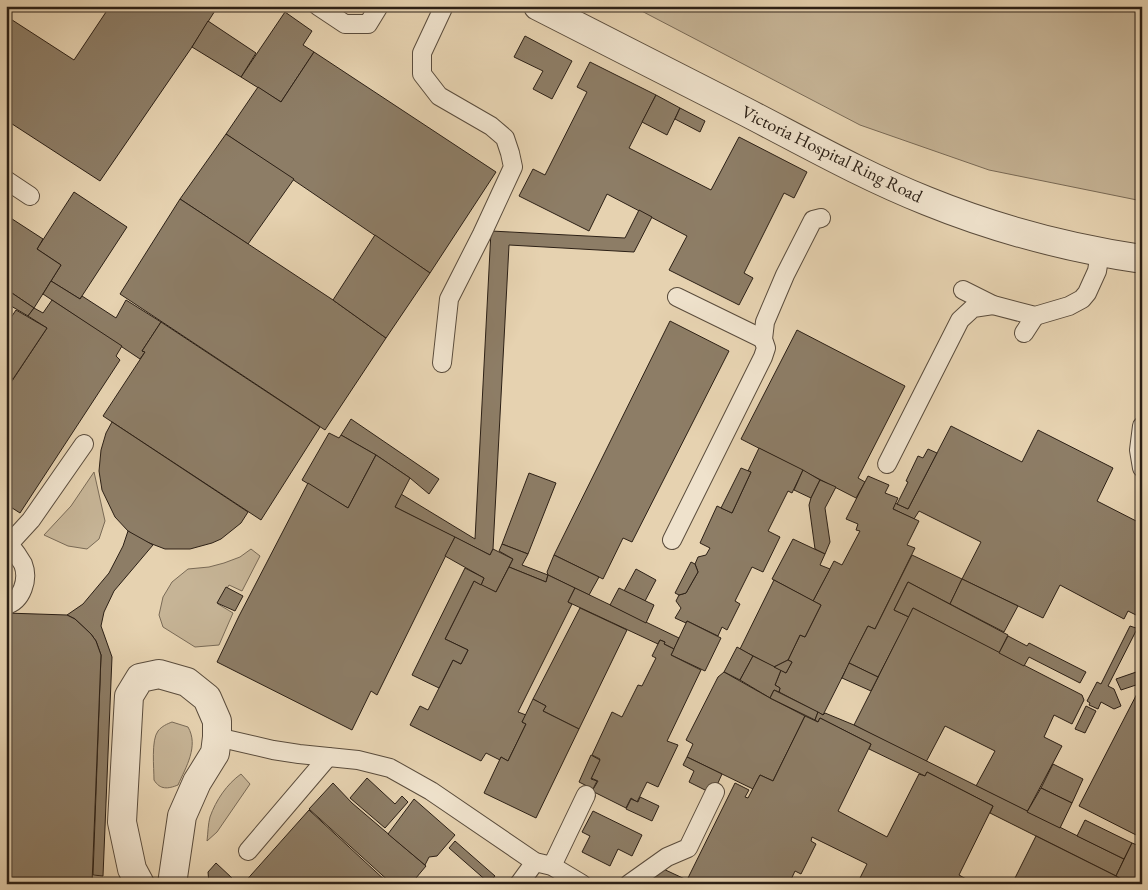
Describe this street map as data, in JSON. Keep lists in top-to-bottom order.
{
  "streets": {
    "street": ["Victoria Hospital Ring Road"]
  }
}
